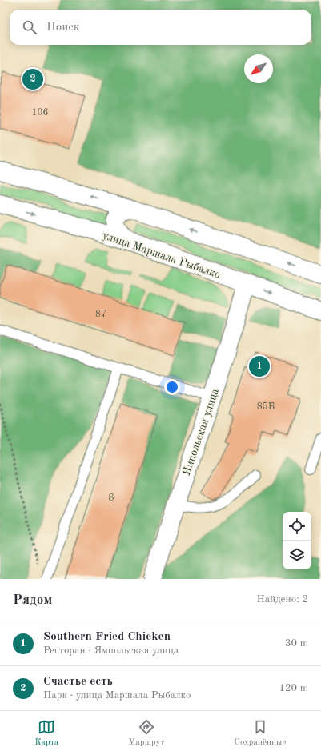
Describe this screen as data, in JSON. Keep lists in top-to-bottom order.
{
  "streets": {
    "main road": ["улица Маршала Рыбалко", "Ямпольская улица"]
  },
  "crossings": [
    ["улица Маршала Рыбалко", "Ямпольская улица"]
  ],
  "house_numbers": [
    "106",
    "87",
    "85Б",
    "8"
  ],
  "north": "bottom left",
  "page": {
    "search": "Поиск",
    "pins": ["2", "1"],
    "heading": ["Рядом", "Найдено: 2"],
    "list": [
      {
        "mark": "1",
        "name": "Southern Fried Chicken",
        "note": "Ресторан · Ямпольская улица",
        "value": "30 m"
      },
      {
        "mark": "2",
        "name": "Счастье есть",
        "note": "Парк · улица Маршала Рыбалко",
        "value": "120 m"
      }
    ],
    "nav": ["Карта", "Маршрут", "Сохранённые"]
  }
}
